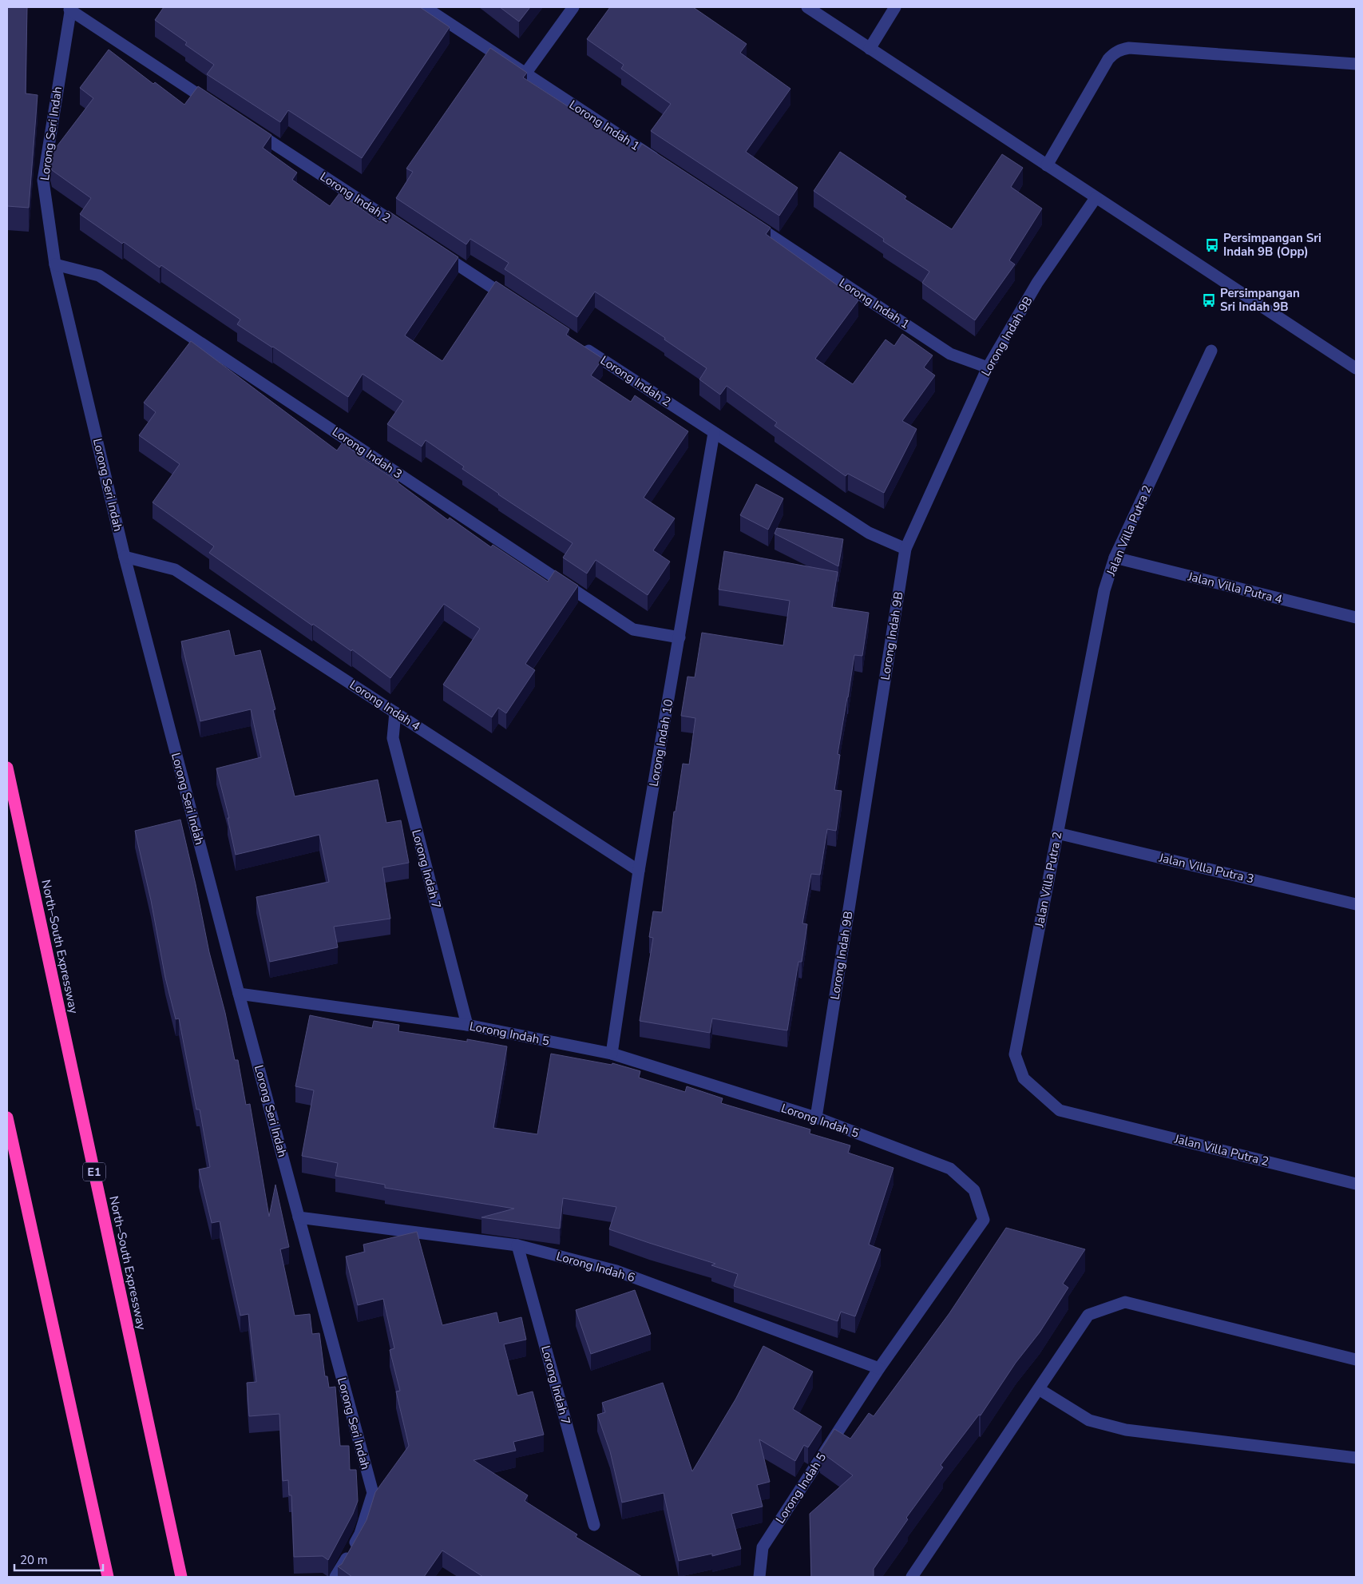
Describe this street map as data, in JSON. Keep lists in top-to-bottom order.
{
  "streets": {
    "highway": ["North–South Expressway", "E1"],
    "street": [
      "Lorong Indah 1",
      "Lorong Seri Indah",
      "Lorong Indah 2",
      "Lorong Indah 9B",
      "Lorong Indah 3",
      "Jalan Villa Putra 2",
      "Jalan Villa Putra 4",
      "Lorong Indah 4",
      "Lorong Indah 10",
      "Jalan Villa Putra 3",
      "Lorong Indah 7",
      "Lorong Indah 5",
      "Lorong Indah 6"
    ]
  },
  "crossings": [
    ["Lorong Indah 1", "Lorong Indah 9B"],
    ["Lorong Seri Indah", "Lorong Indah 3"],
    ["Lorong Seri Indah", "Lorong Indah 4"],
    ["Lorong Seri Indah", "Lorong Indah 5"],
    ["Lorong Seri Indah", "Lorong Indah 6"],
    ["Lorong Indah 2", "Lorong Indah 9B"],
    ["Lorong Indah 2", "Lorong Indah 10"],
    ["Lorong Indah 9B", "Lorong Indah 5"],
    ["Lorong Indah 3", "Lorong Indah 10"],
    ["Jalan Villa Putra 2", "Jalan Villa Putra 4"],
    ["Jalan Villa Putra 2", "Jalan Villa Putra 3"],
    ["Lorong Indah 4", "Lorong Indah 10"],
    ["Lorong Indah 4", "Lorong Indah 7"],
    ["Lorong Indah 10", "Lorong Indah 5"],
    ["Lorong Indah 7", "Lorong Indah 5"],
    ["Lorong Indah 7", "Lorong Indah 6"],
    ["Lorong Indah 5", "Lorong Indah 6"]
  ],
  "places": {
    "bus stop": ["Persimpangan Sri Indah 9B (Opp)", "Persimpangan Sri Indah 9B"]
  },
  "scale_bar": "20 m"
}
